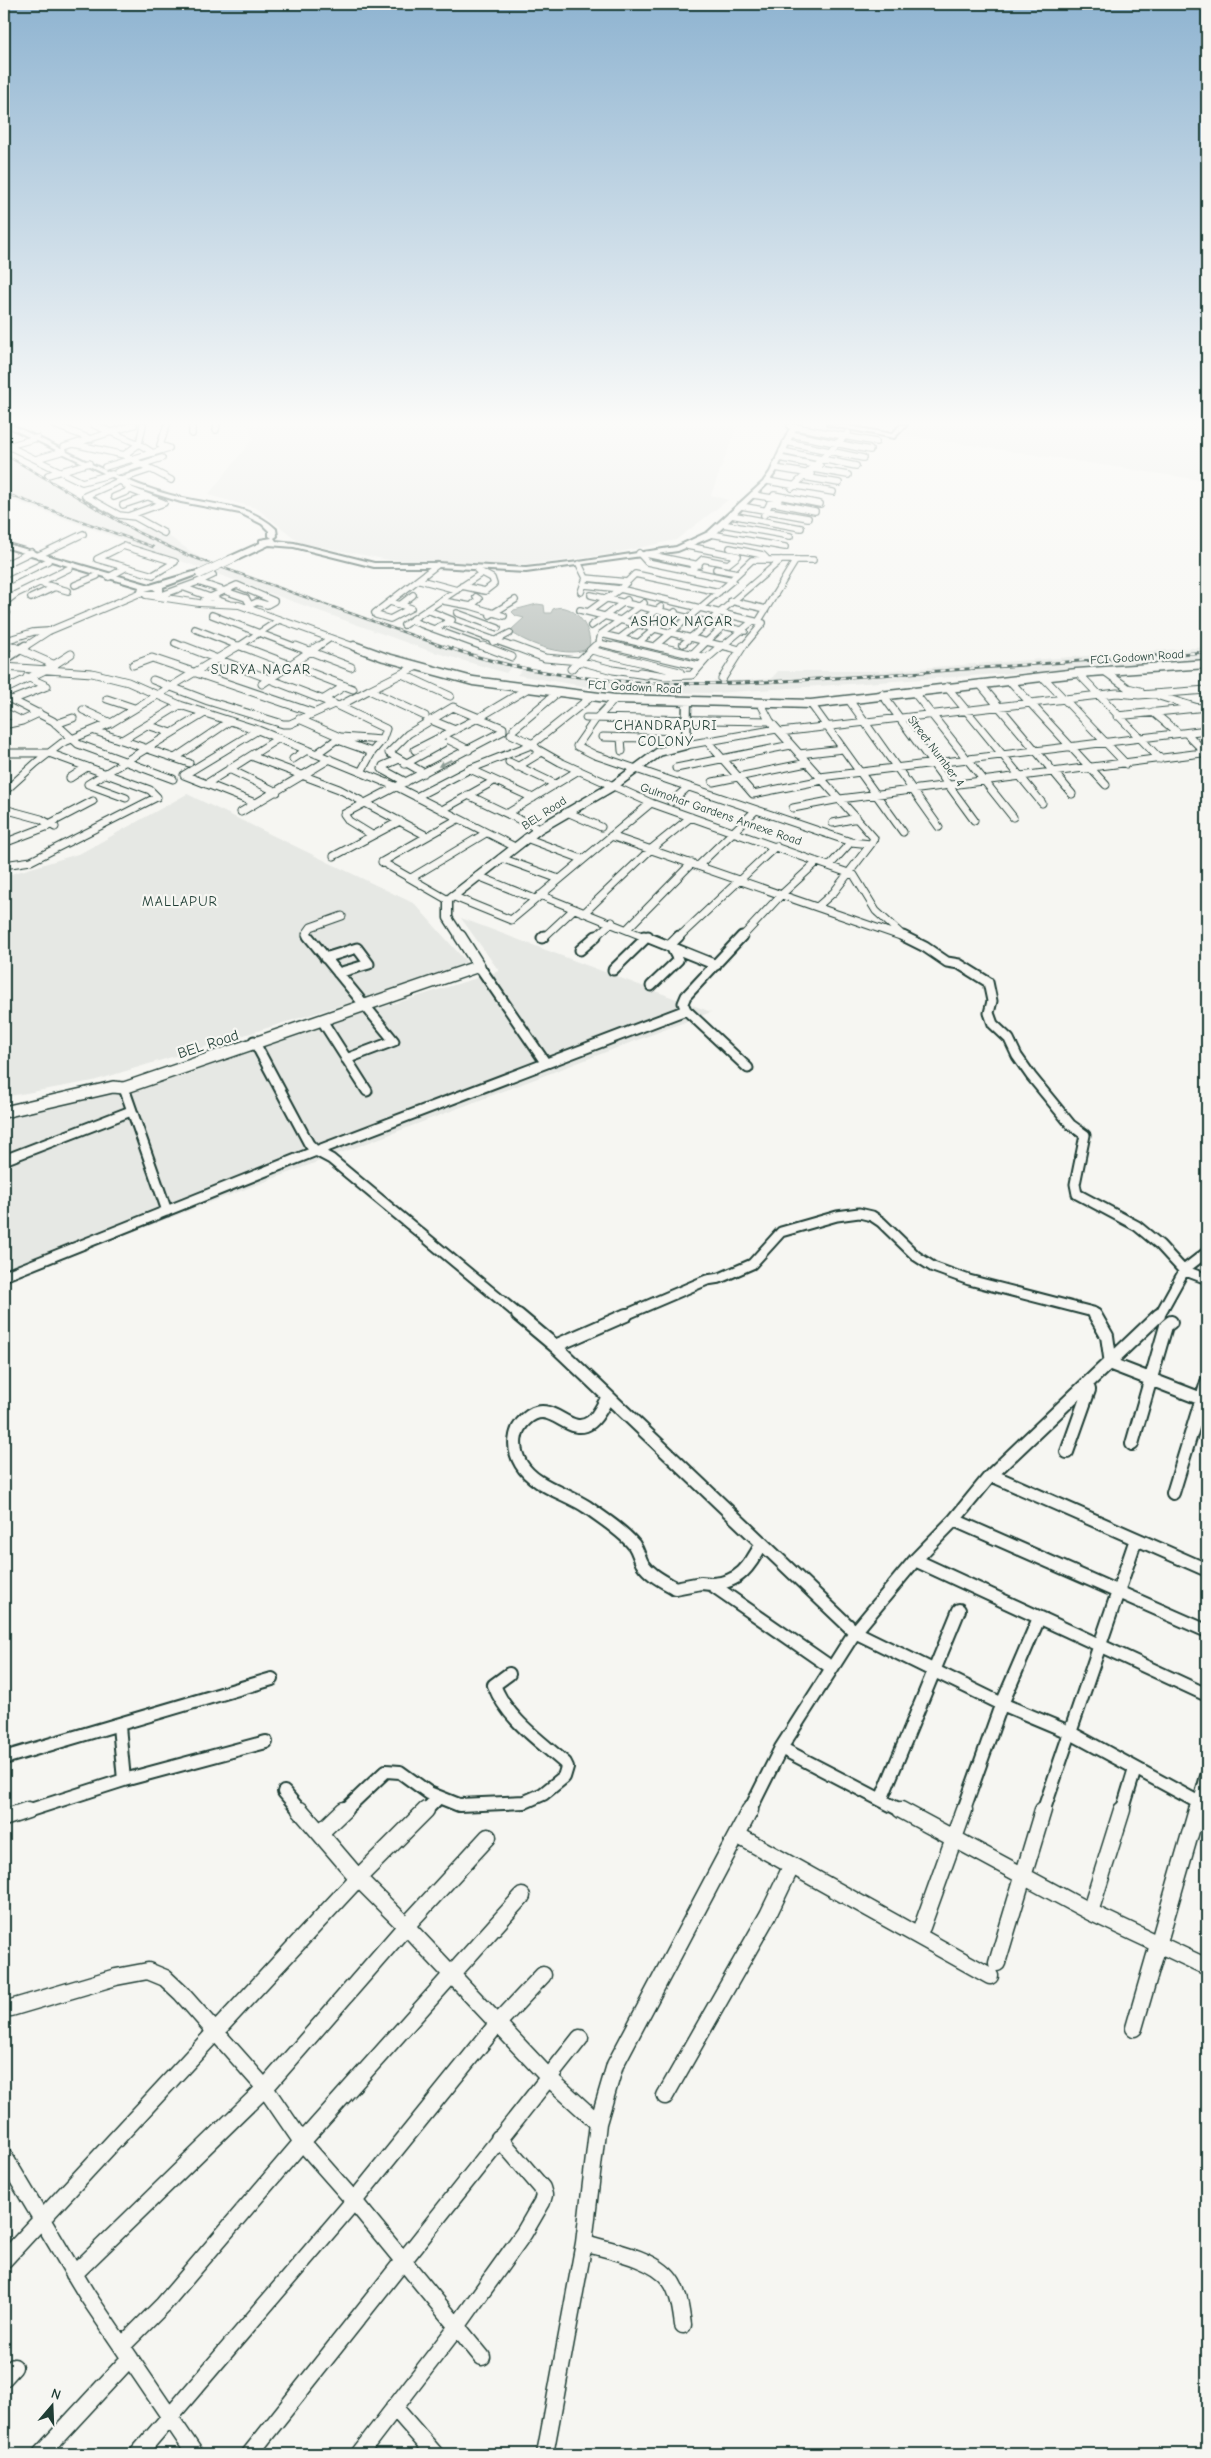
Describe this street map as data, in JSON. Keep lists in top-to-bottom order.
{
  "streets": {
    "street": [
      "FCI Godown Road",
      "Street Number 4",
      "BEL Road",
      "Gulmohar Gardens Annexe Road"
    ]
  },
  "crossings": [
    ["FCI Godown Road", "Street Number 4"],
    ["FCI Godown Road", "Gulmohar Gardens Annexe Road"],
    ["BEL Road", "Gulmohar Gardens Annexe Road"]
  ],
  "districts": [
    "ASHOK NAGAR",
    "SURYA NAGAR",
    "CHANDRAPURI COLONY",
    "MALLAPUR"
  ],
  "north": "top"
}
